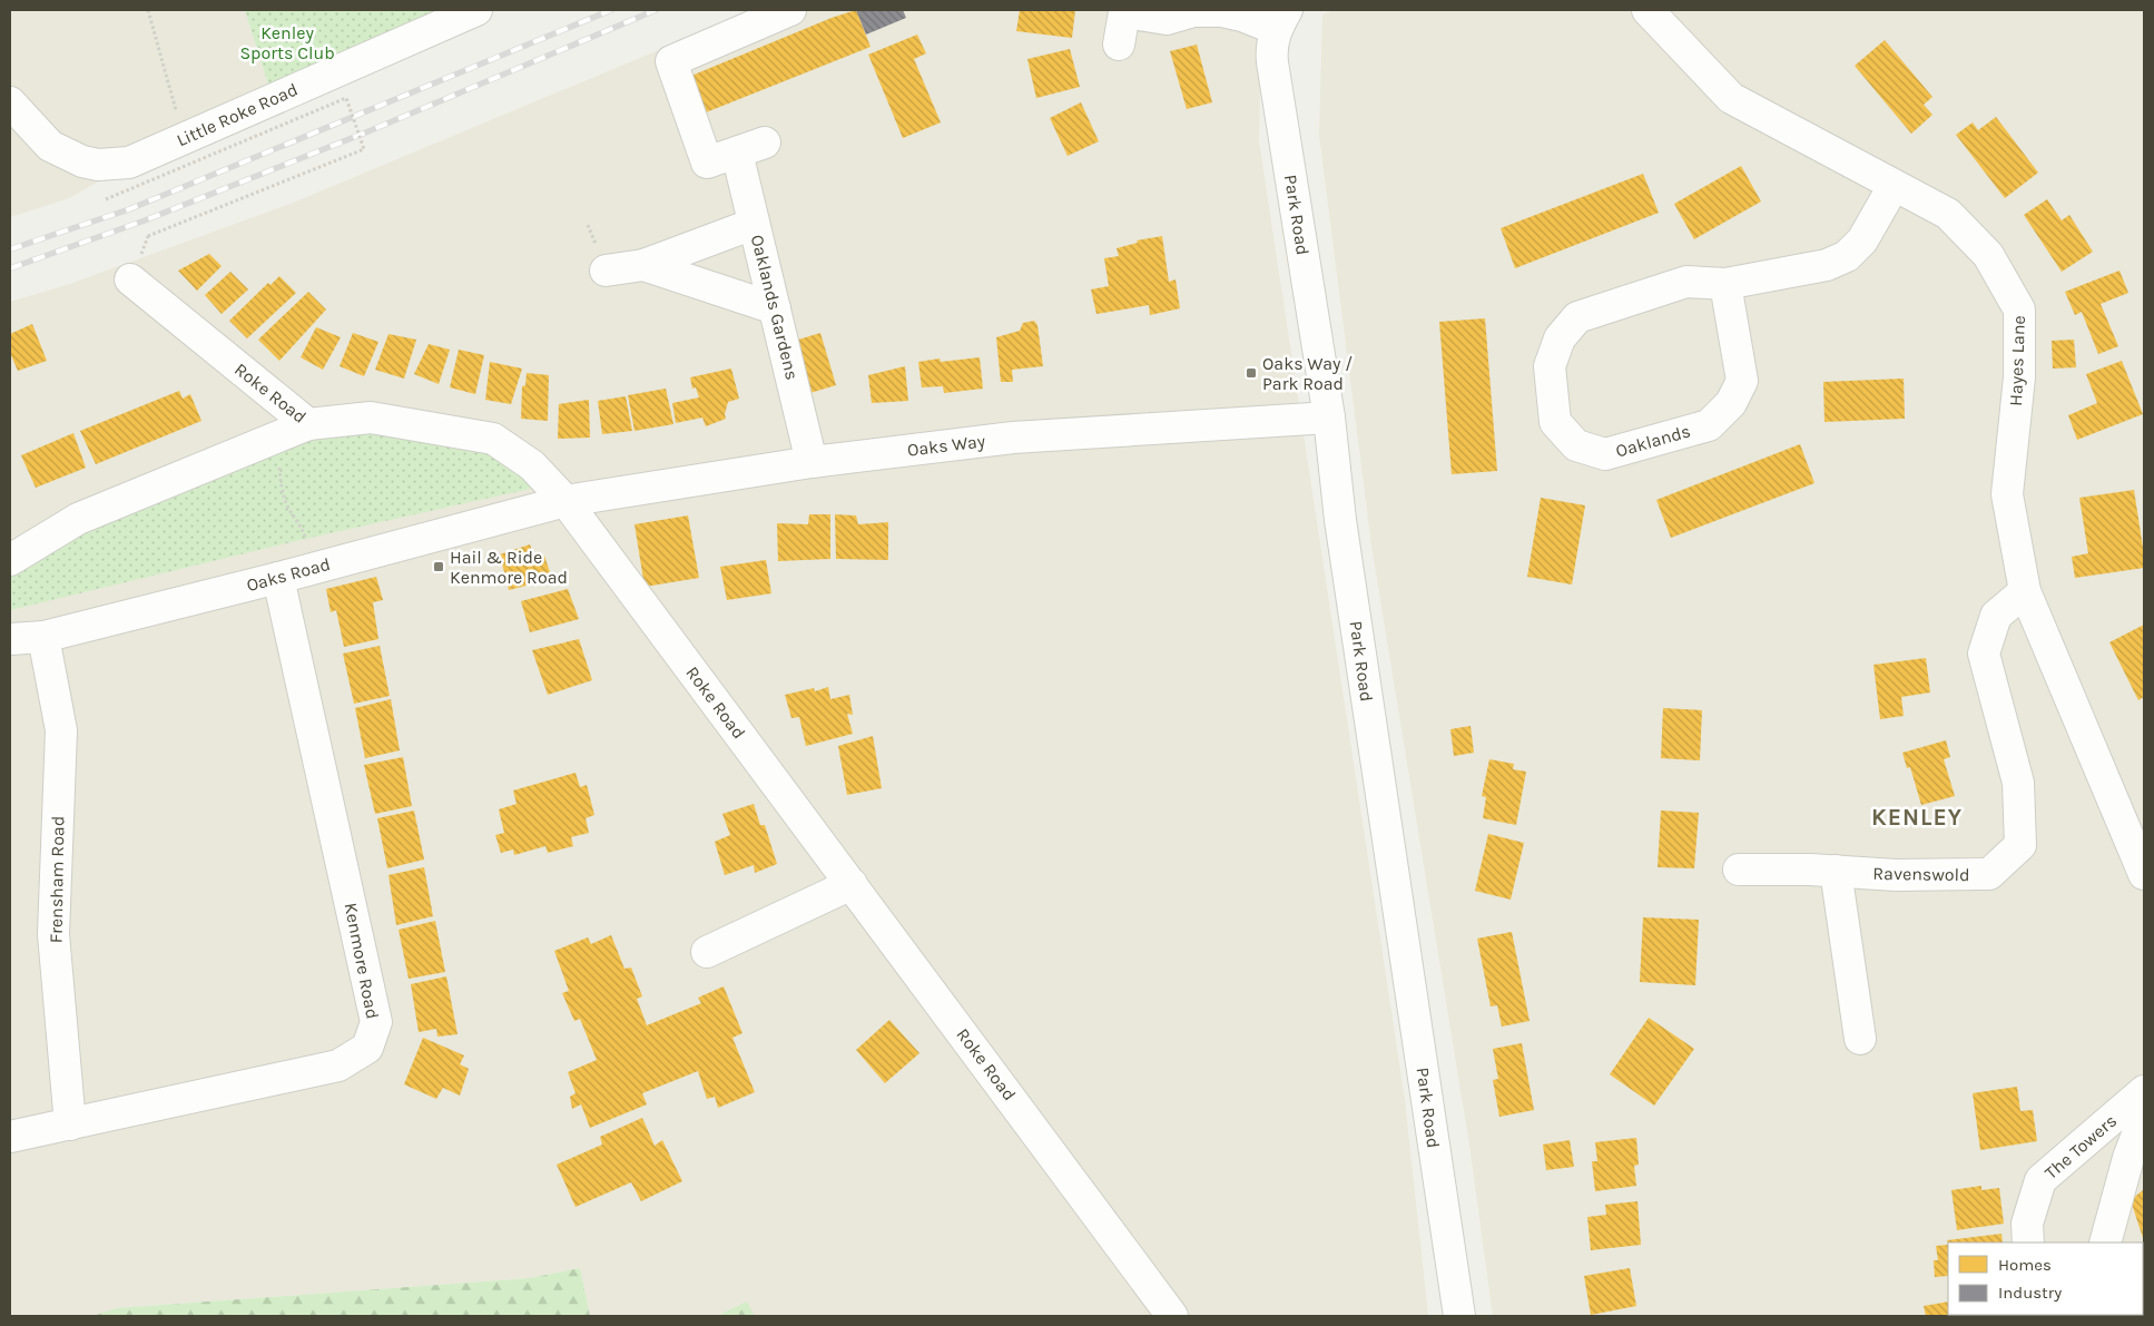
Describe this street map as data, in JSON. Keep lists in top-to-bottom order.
{
  "streets": {
    "street": [
      "Little Roke Road",
      "Park Road",
      "Oaklands Gardens",
      "Hayes Lane",
      "Roke Road",
      "Oaklands",
      "Oaks Way",
      "Oaks Road",
      "Ravenswold",
      "Frensham Road",
      "Kenmore Road",
      "The Towers"
    ]
  },
  "crossings": [
    ["Park Road", "Oaks Way"],
    ["Oaklands Gardens", "Oaks Way"],
    ["Hayes Lane", "Oaklands"],
    ["Hayes Lane", "Ravenswold"],
    ["Roke Road", "Oaks Way"],
    ["Roke Road", "Oaks Road"],
    ["Oaks Way", "Oaks Road"],
    ["Oaks Road", "Frensham Road"],
    ["Oaks Road", "Kenmore Road"],
    ["Frensham Road", "Kenmore Road"]
  ],
  "districts": ["KENLEY"],
  "parks": ["Kenley Sports Club"],
  "places": {
    "transit": ["Oaks Way / Park Road", "Hail & Ride Kenmore Road"]
  },
  "legend": ["Homes", "Industry"]
}
